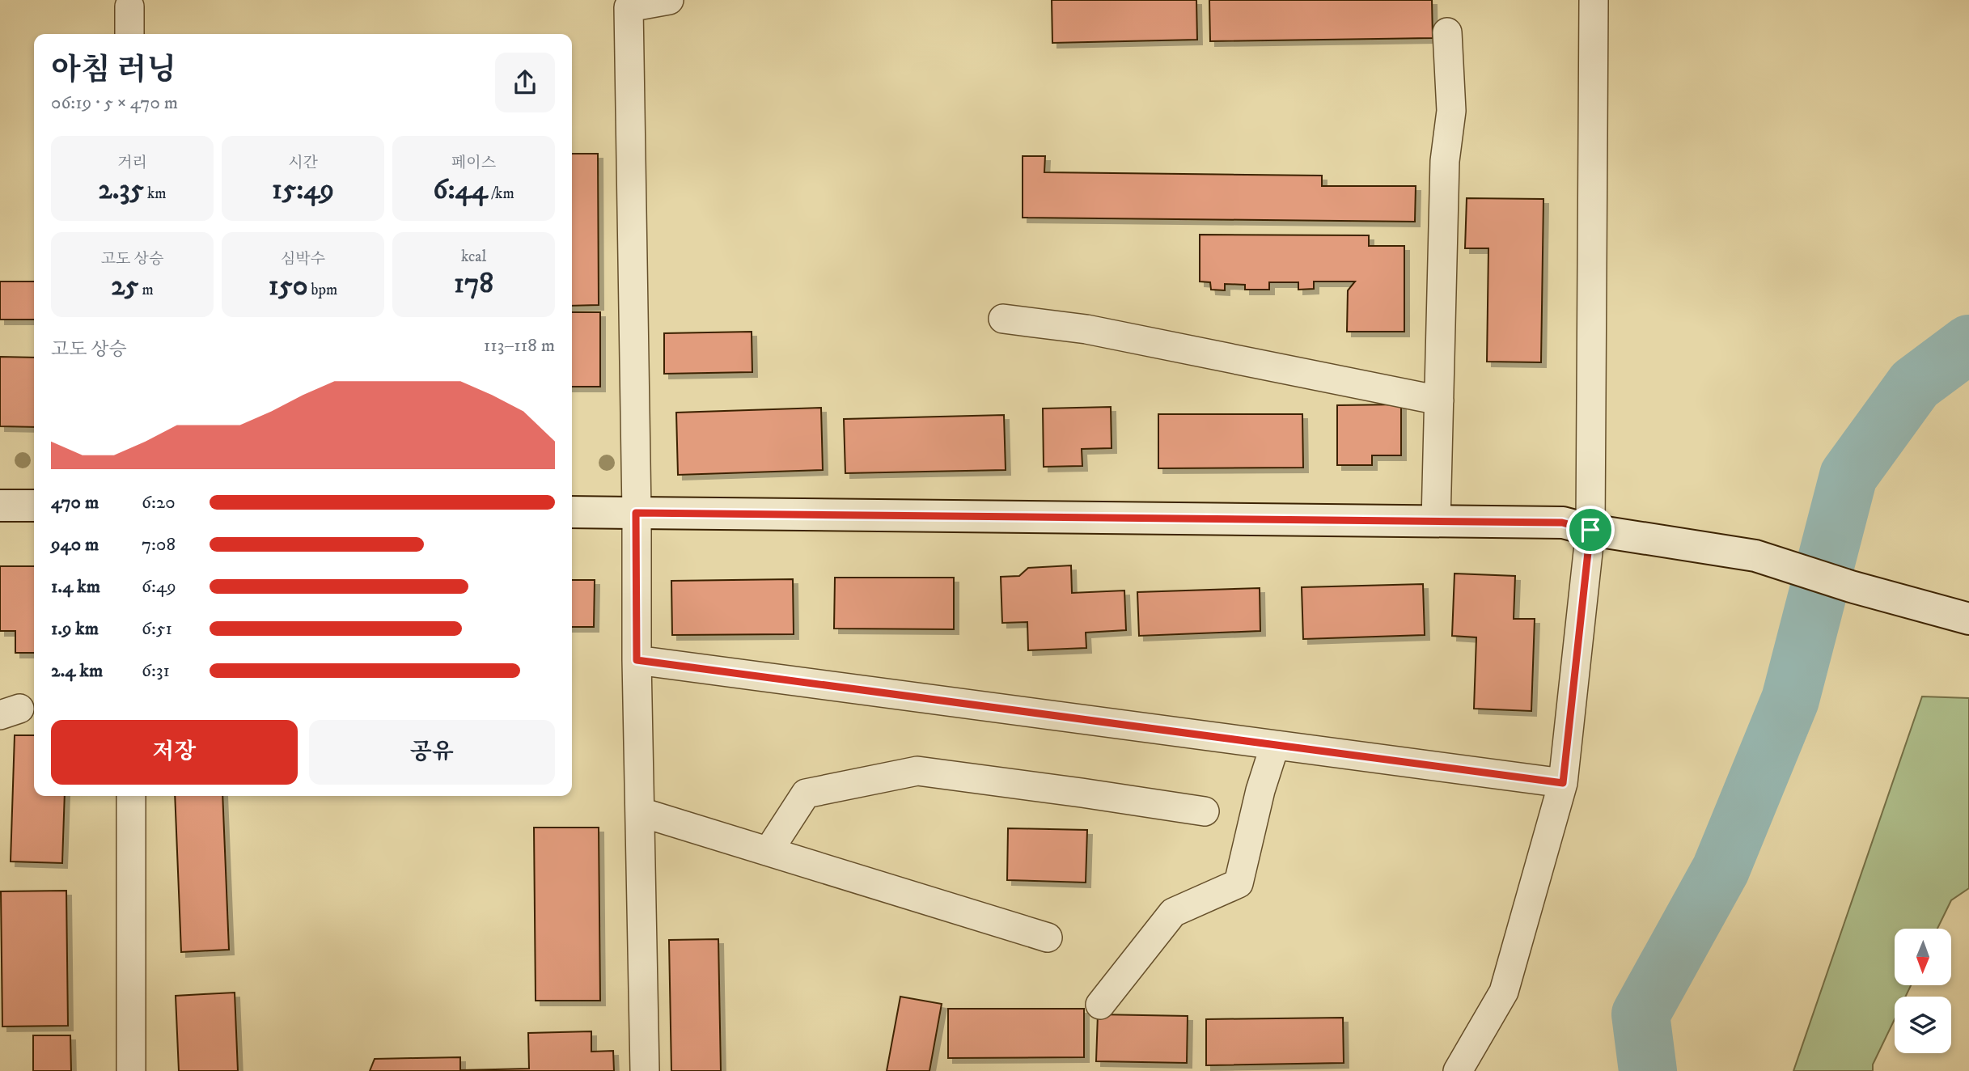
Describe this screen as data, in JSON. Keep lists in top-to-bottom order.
{
  "north": "bottom",
  "page": {
    "heading": ["아침 러닝", "06:19 · 5 × 470 m"],
    "stats": [
      ["거리", "2.35 km"],
      ["시간", "15:49"],
      ["페이스", "6:44 /km"],
      ["고도 상승", "25 m"],
      ["심박수", "150 bpm"],
      ["kcal", "178"]
    ],
    "chart": ["고도 상승", "113–118 m"],
    "list": [
      {
        "name": "470 m",
        "note": "6:20"
      },
      {
        "name": "940 m",
        "note": "7:08"
      },
      {
        "name": "1.4 km",
        "note": "6:49"
      },
      {
        "name": "1.9 km",
        "note": "6:51"
      },
      {
        "name": "2.4 km",
        "note": "6:31"
      }
    ],
    "buttons": ["저장", "공유"]
  }
}
